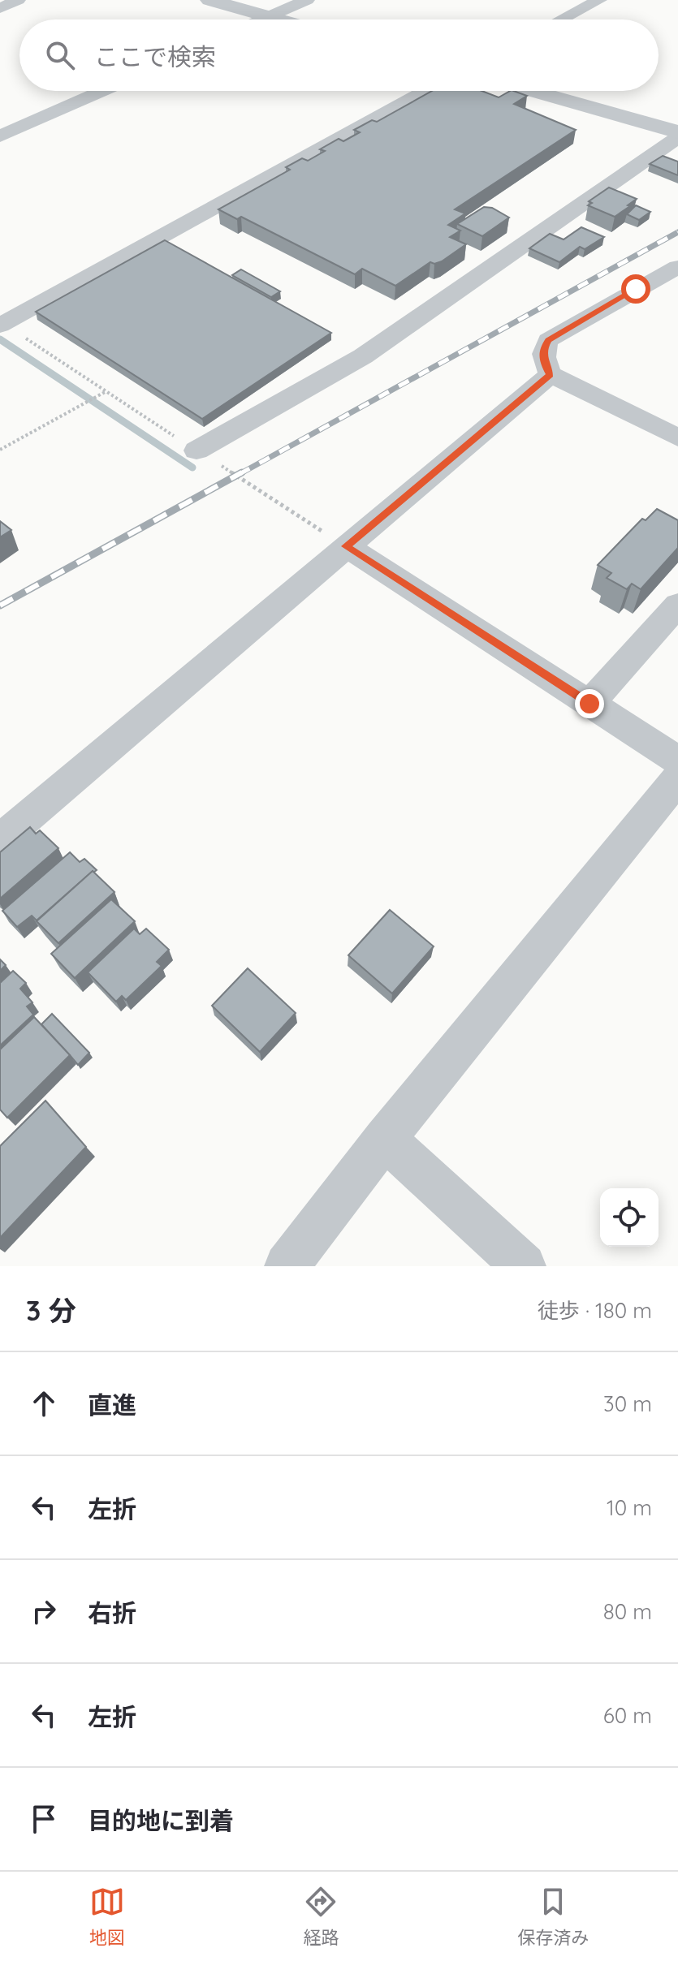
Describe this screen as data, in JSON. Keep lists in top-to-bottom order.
{
  "page": {
    "search": "ここで検索",
    "heading": ["3 分", "徒歩 · 180 m"],
    "list": [
      ["直進", "30 m"],
      ["左折", "10 m"],
      ["右折", "80 m"],
      ["左折", "60 m"],
      "目的地に到着"
    ],
    "nav": ["地図", "経路", "保存済み"]
  }
}
